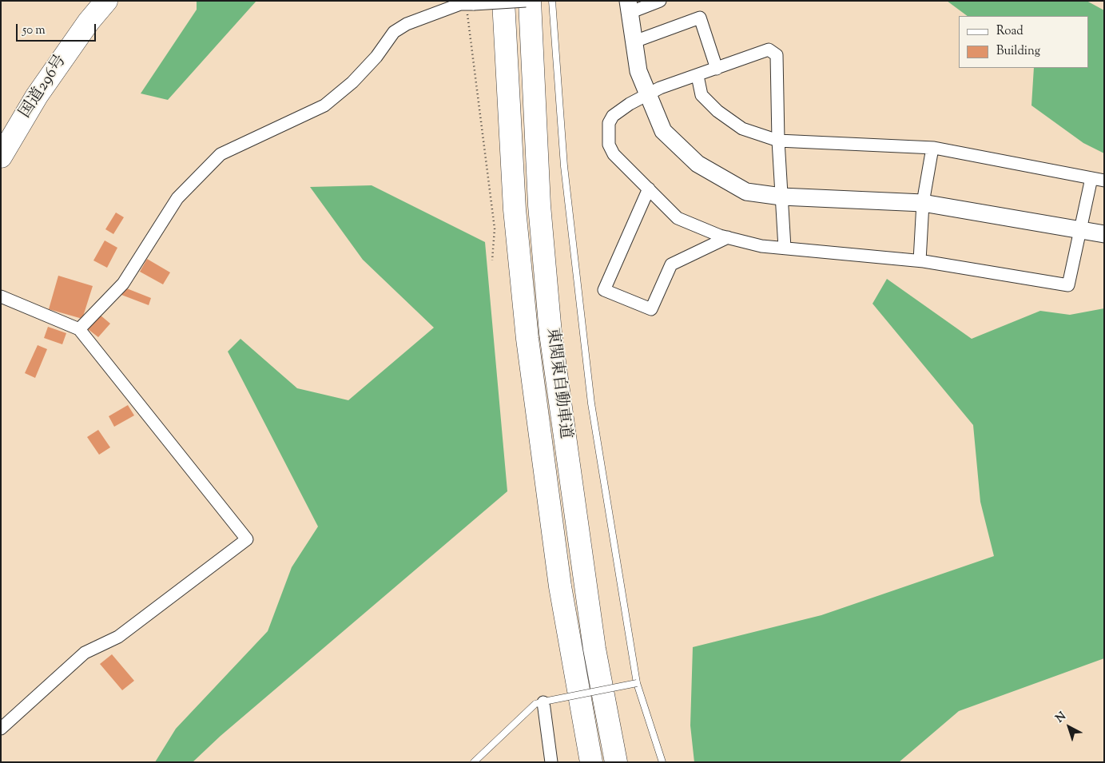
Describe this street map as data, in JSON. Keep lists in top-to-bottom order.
{
  "streets": {
    "highway": ["国道296号", "東関東自動車道"]
  },
  "legend": ["Road", "Building"],
  "scale_bar": "50 m",
  "north": "top left"
}
